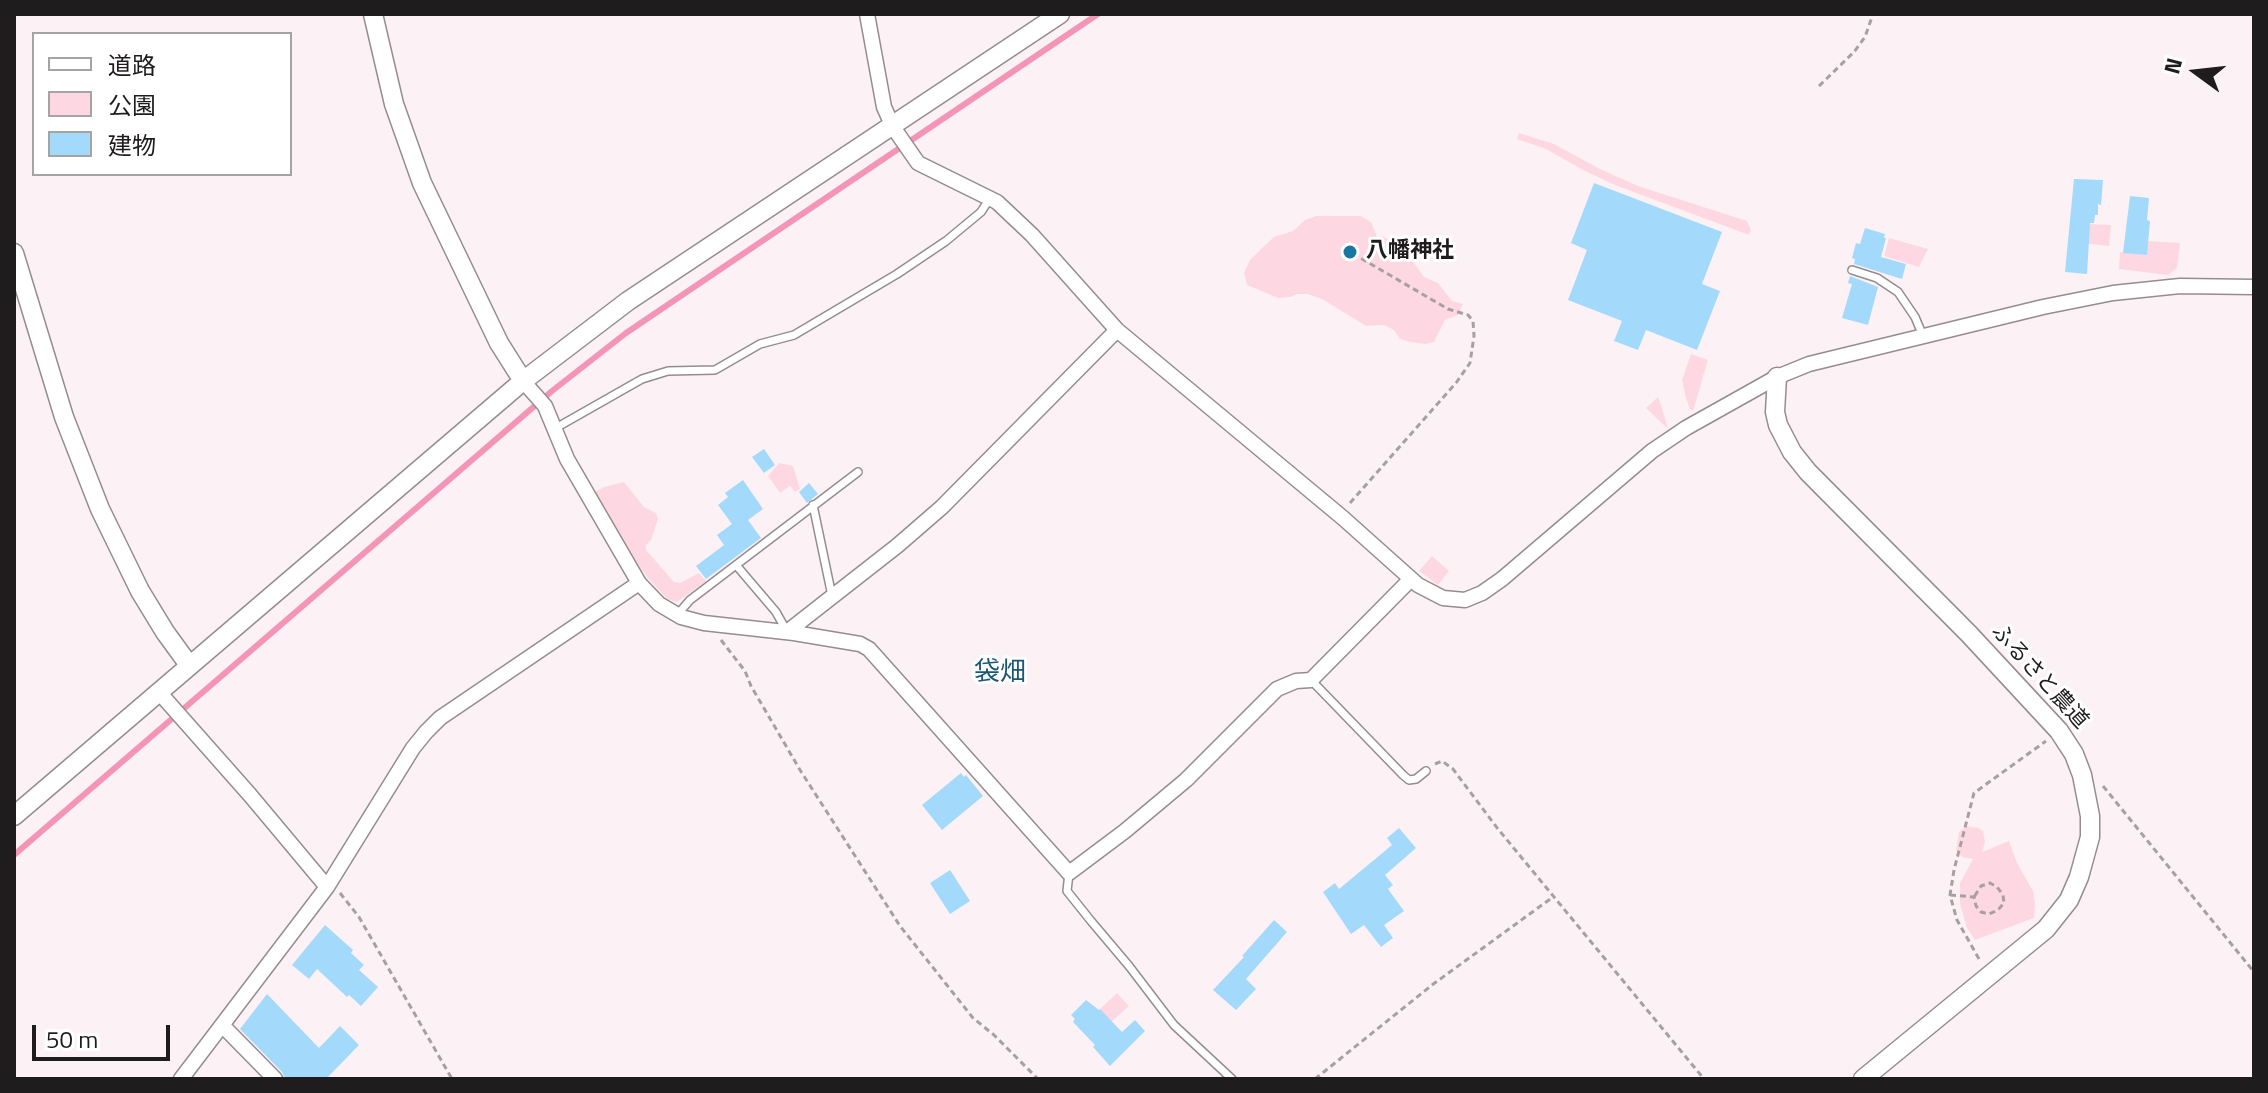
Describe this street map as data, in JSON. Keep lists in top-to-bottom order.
{
  "streets": {
    "street": ["ふるさと農道"]
  },
  "districts": ["袋畑"],
  "places": ["八幡神社"],
  "legend": ["道路", "公園", "建物"],
  "scale_bar": "50 m",
  "north": "left"
}
